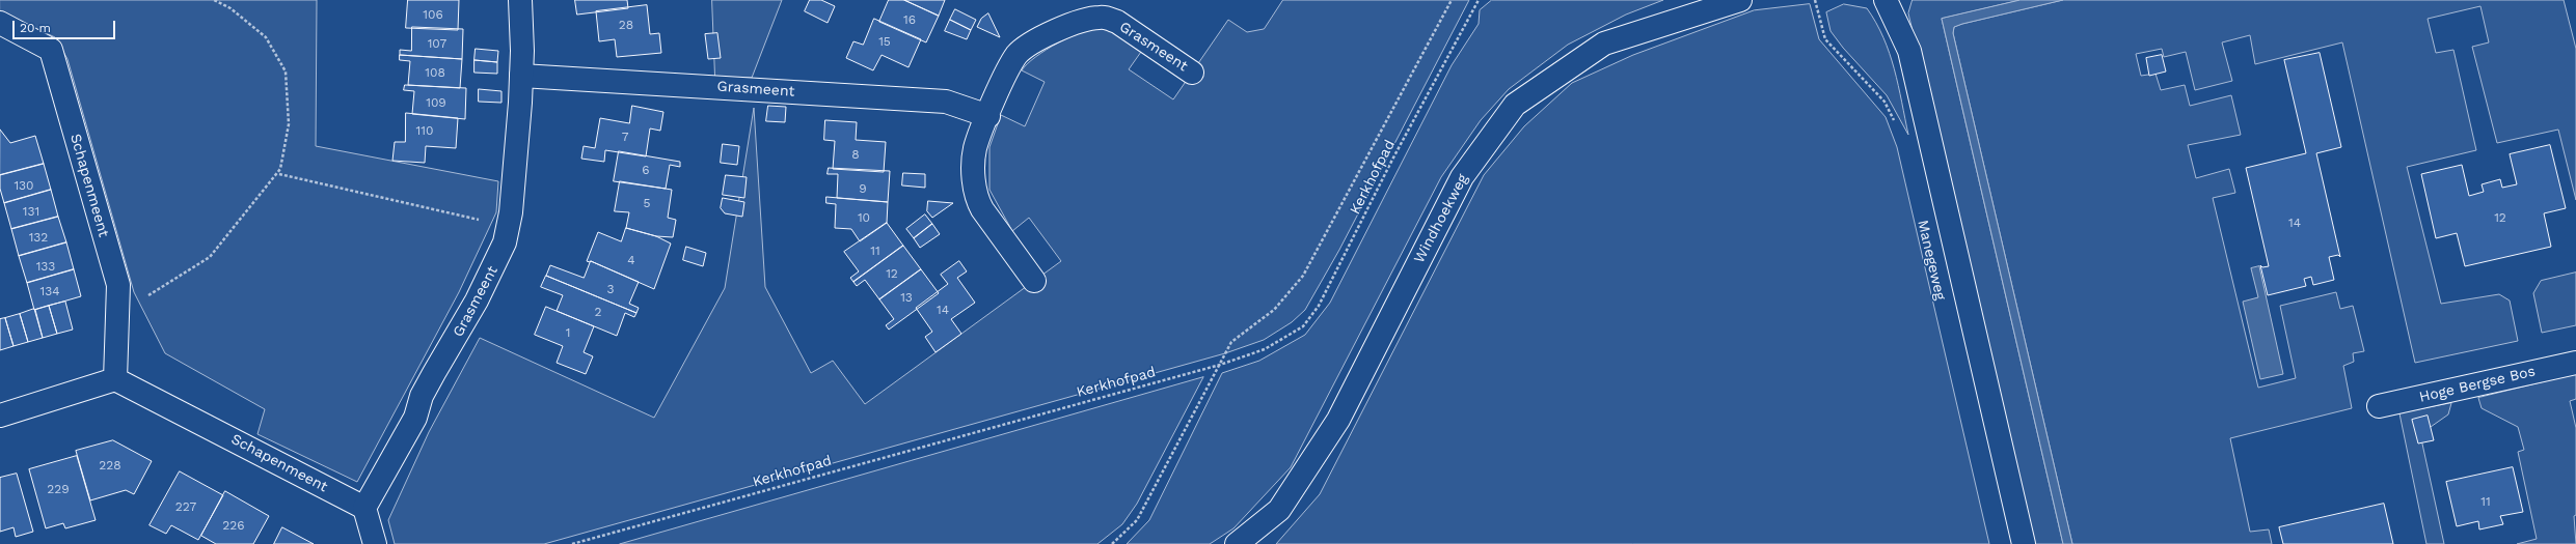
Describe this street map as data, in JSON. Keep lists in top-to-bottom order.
{
  "streets": {
    "street": [
      "Grasmeent",
      "Schapenmeent",
      "Windhoekweg",
      "Manegeweg",
      "Hoge Bergse Bos"
    ],
    "path": ["Kerkhofpad"]
  },
  "crossings": [
    ["Grasmeent", "Schapenmeent"]
  ],
  "house_numbers": [
    "106",
    "16",
    "28",
    "15",
    "107",
    "108",
    "109",
    "110",
    "7",
    "8",
    "6",
    "130",
    "9",
    "5",
    "131",
    "10",
    "12",
    "14",
    "132",
    "11",
    "4",
    "133",
    "12",
    "3",
    "134",
    "13",
    "14",
    "2",
    "1",
    "228",
    "229",
    "11",
    "227",
    "226"
  ],
  "scale_bar": "20 m"
}
